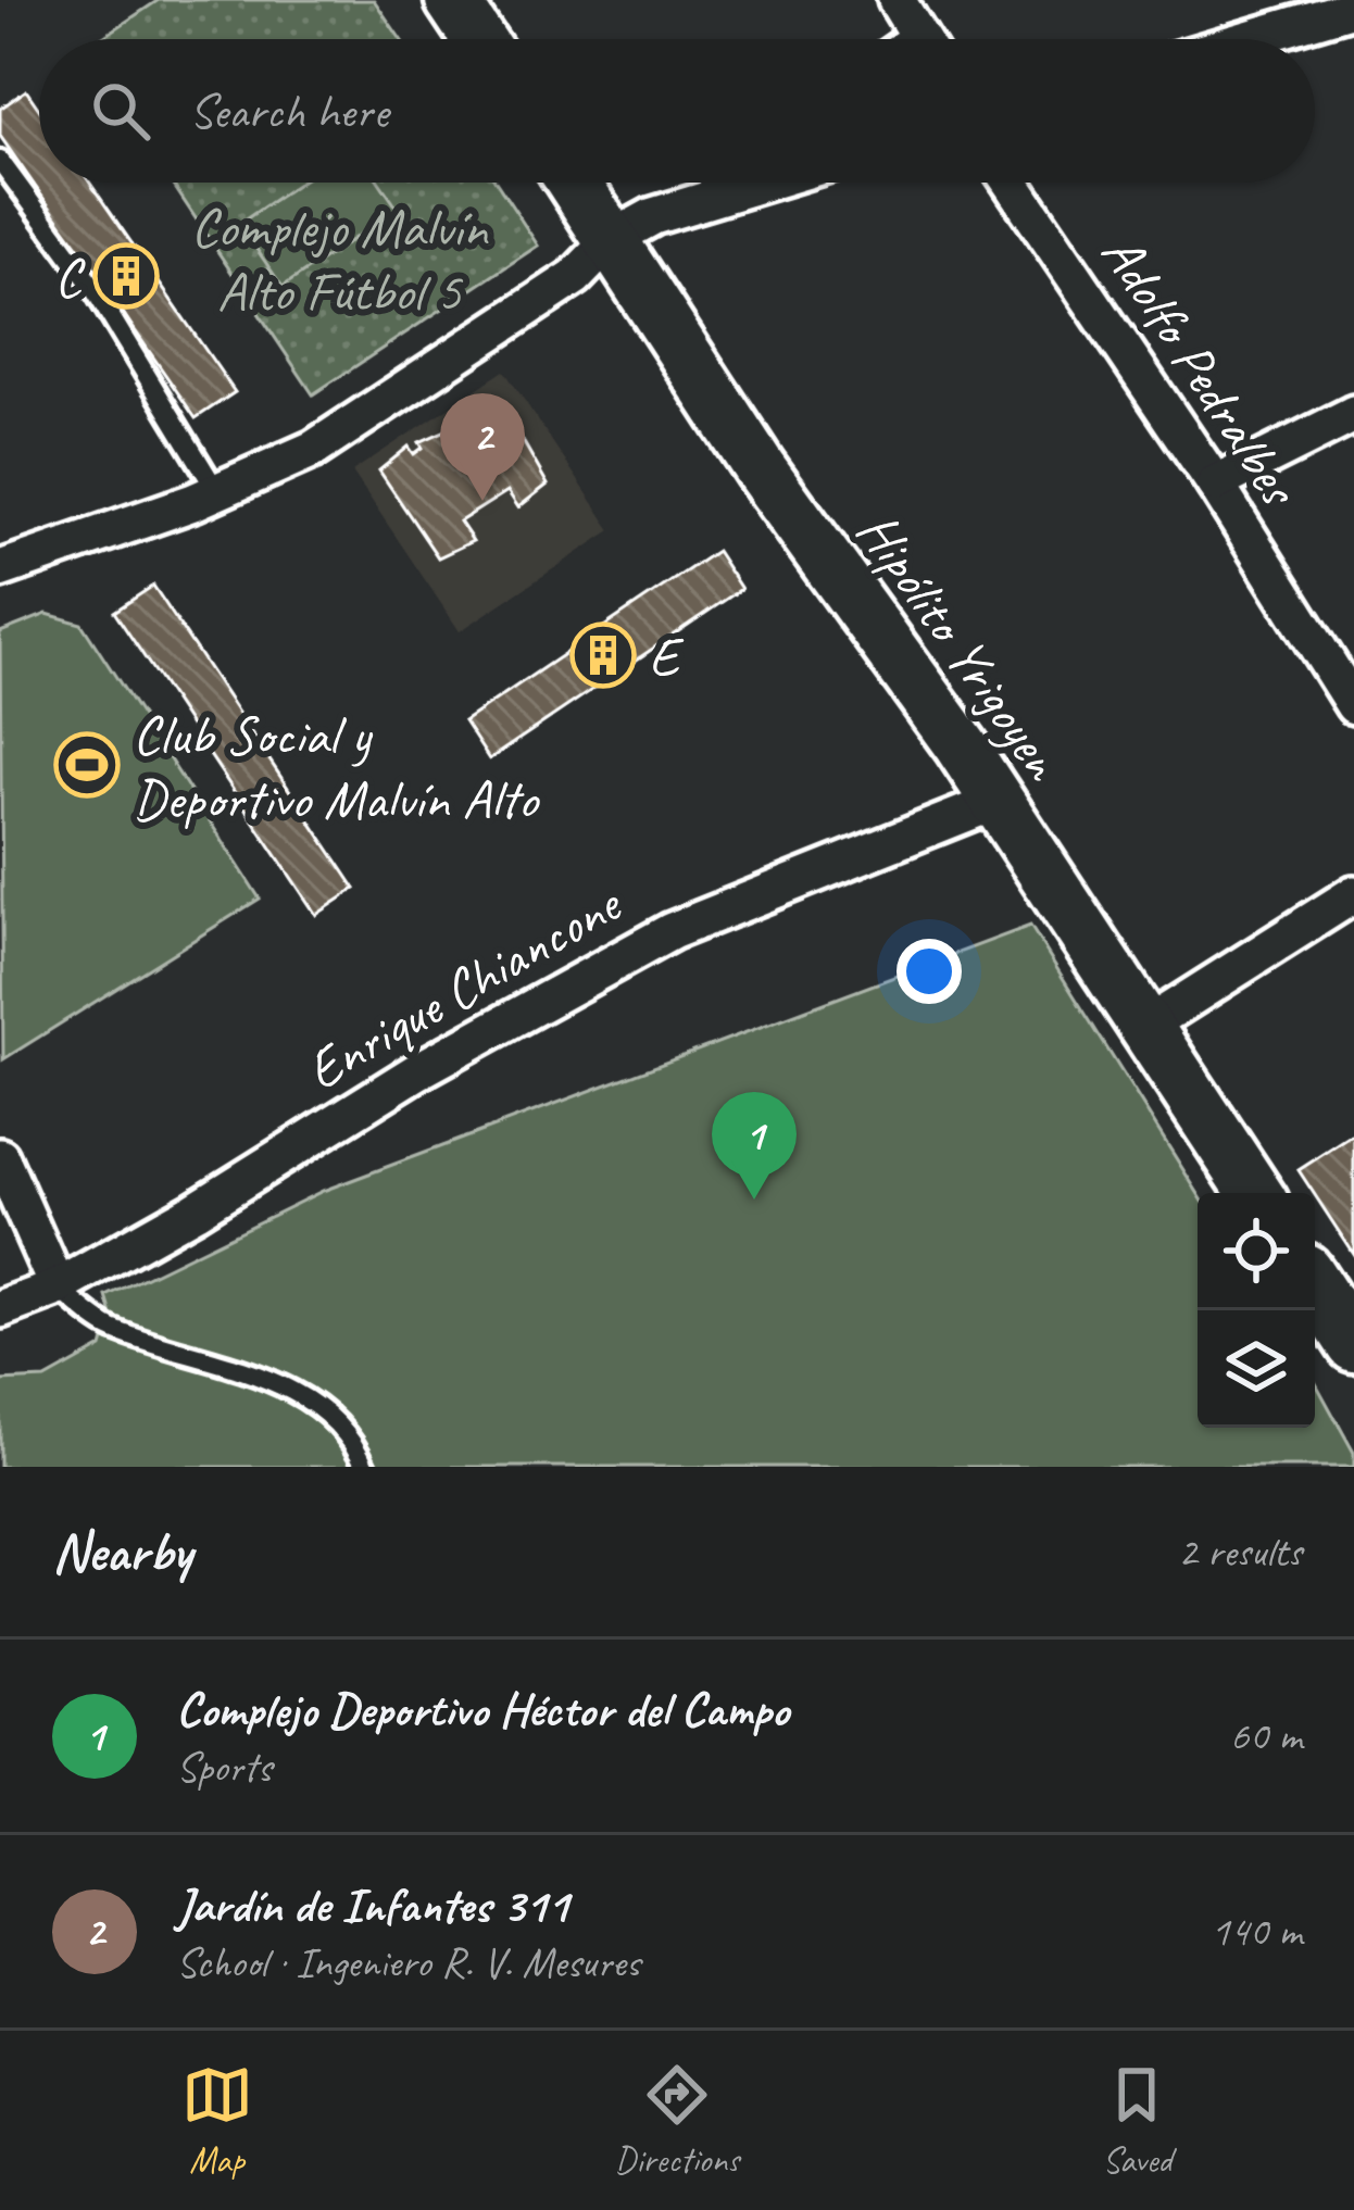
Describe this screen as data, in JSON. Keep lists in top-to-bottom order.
{
  "streets": {
    "street": ["Adolfo Pedralbes", "Hipólito Yrigoyen", "Enrique Chiancone"]
  },
  "crossings": [
    ["Hipólito Yrigoyen", "Enrique Chiancone"]
  ],
  "parks": ["Complejo Malvín Alto Fútbol 5"],
  "places": {
    "building": ["C", "E"],
    "sports": ["Club Social y Deportivo Malvín Alto"]
  },
  "page": {
    "search": "Search here",
    "pins": ["2", "1"],
    "heading": ["Nearby", "2 results"],
    "list": [
      {
        "mark": "1",
        "name": "Complejo Deportivo Héctor del Campo",
        "note": "Sports",
        "value": "60 m"
      },
      {
        "mark": "2",
        "name": "Jardín de Infantes 311",
        "note": "School · Ingeniero R. V. Mesures",
        "value": "140 m"
      }
    ],
    "nav": ["Map", "Directions", "Saved"]
  }
}
